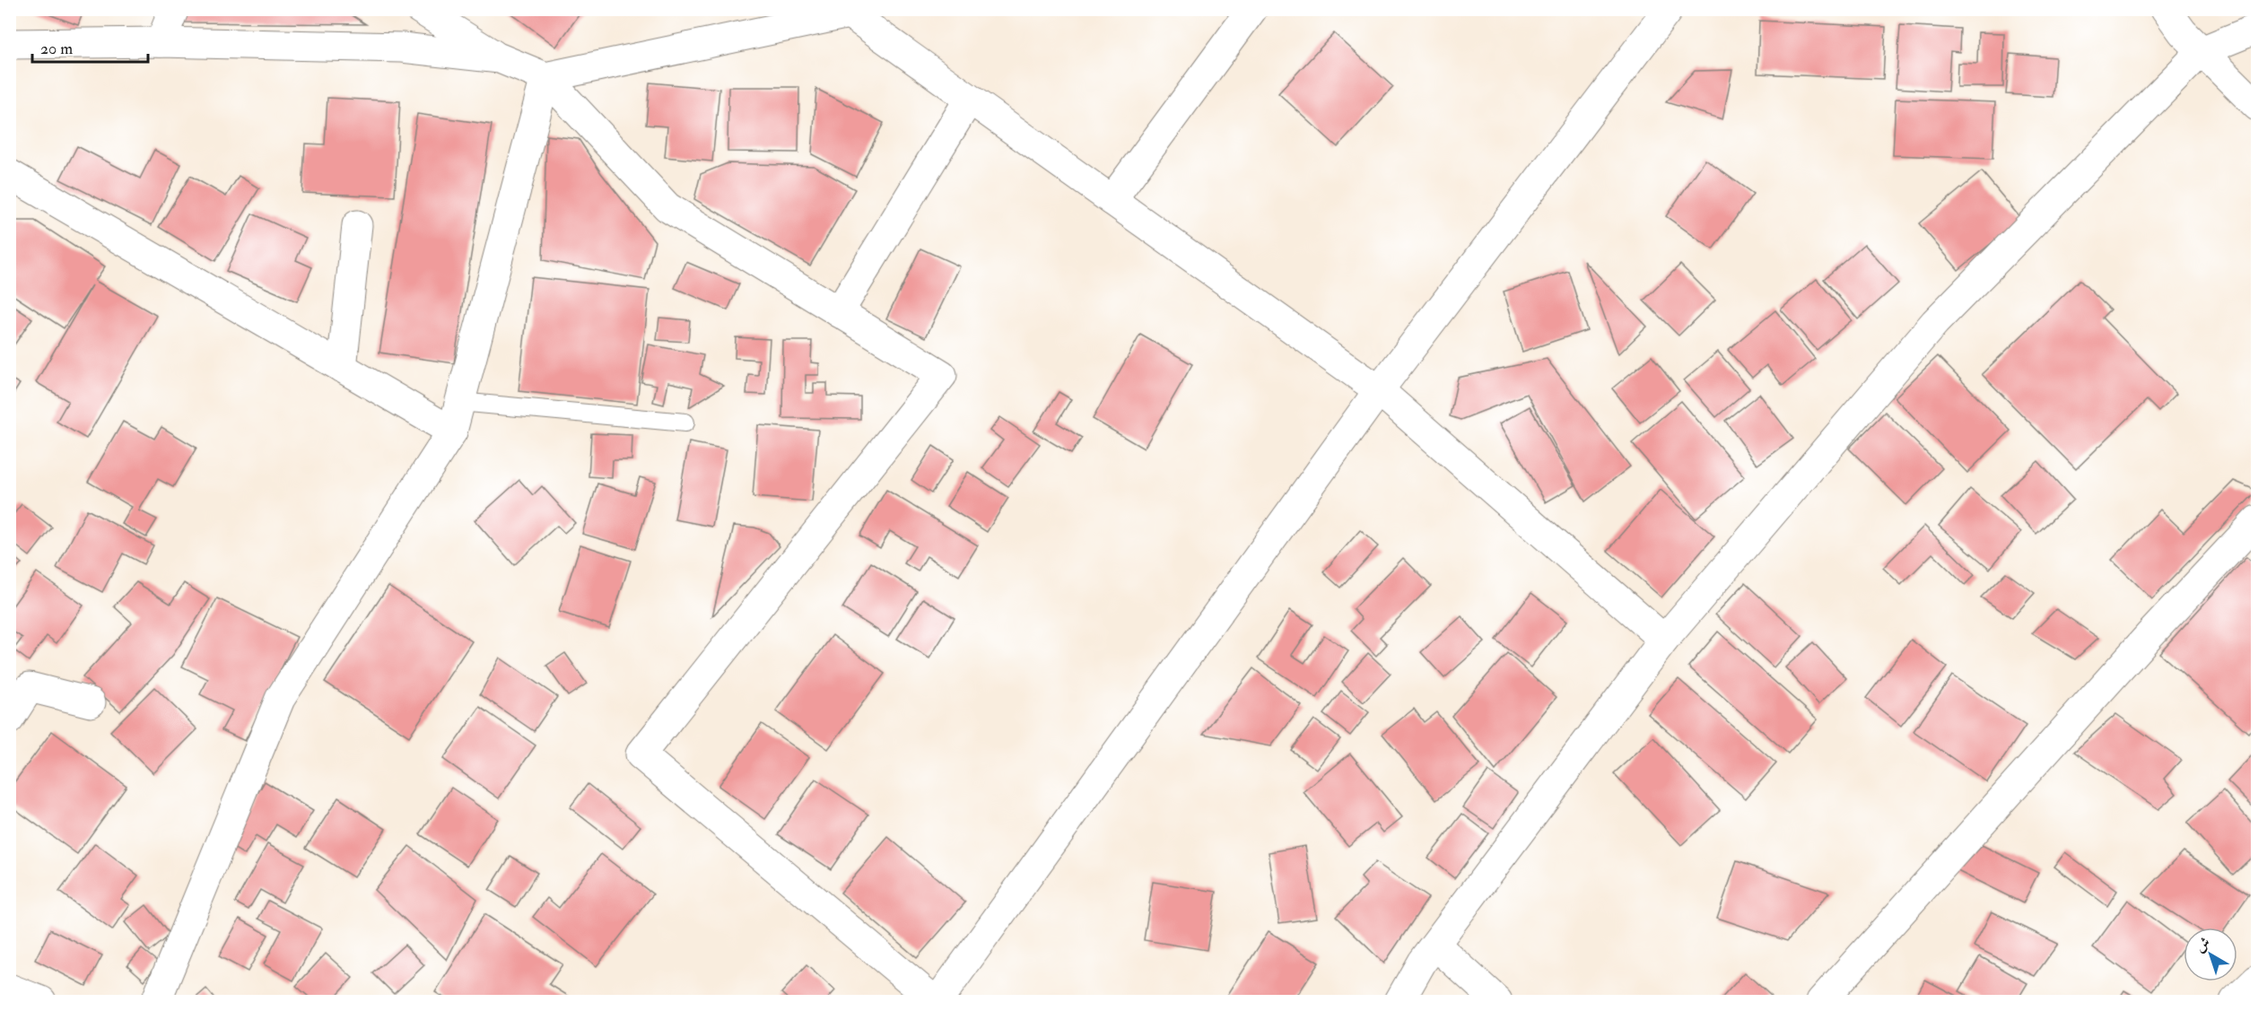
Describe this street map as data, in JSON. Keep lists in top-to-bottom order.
{
  "scale_bar": "20 m",
  "north": "top left"
}
